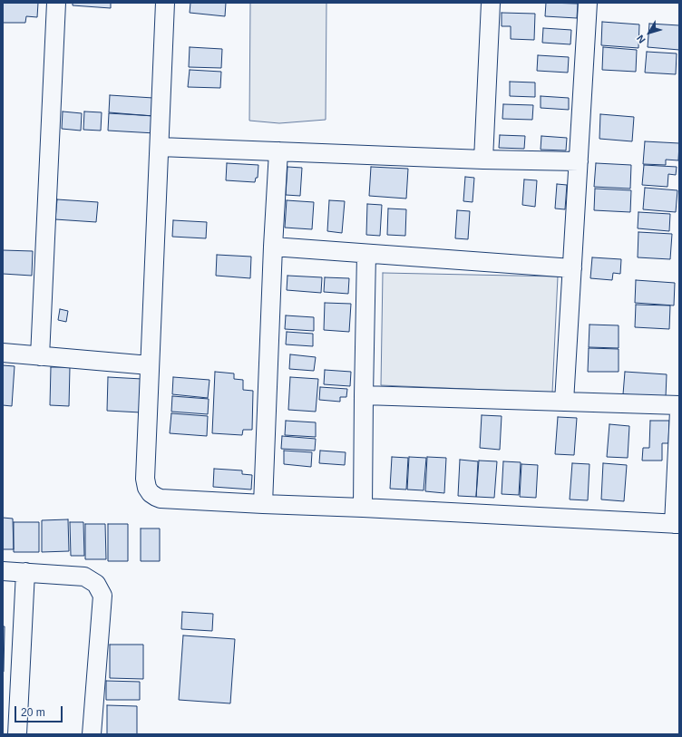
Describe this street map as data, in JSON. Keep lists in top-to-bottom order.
{
  "scale_bar": "20 m",
  "north": "bottom left"
}
